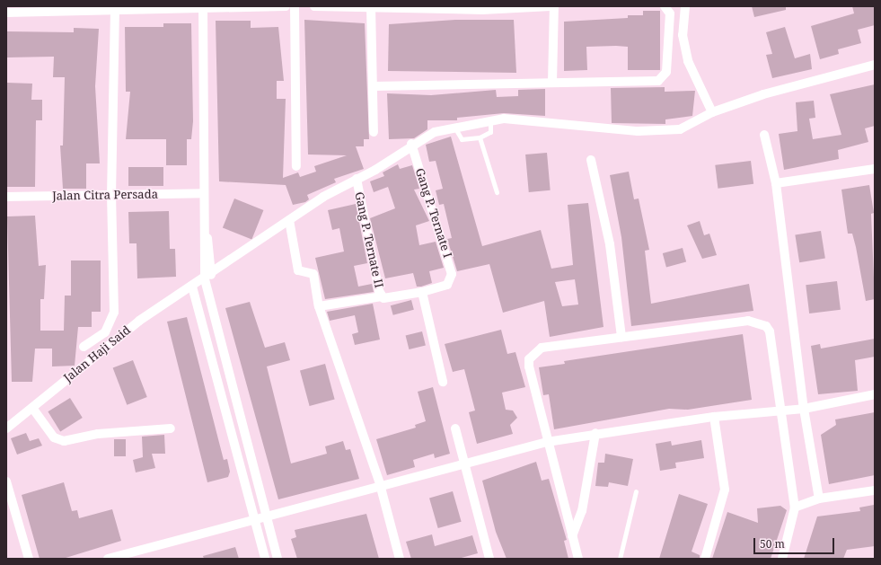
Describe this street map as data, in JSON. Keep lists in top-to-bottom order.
{
  "streets": {
    "street": [
      "Jalan Citra Persada",
      "Gang P. Ternate I",
      "Gang P. Ternate II",
      "Jalan Haji Said"
    ]
  },
  "crossings": [
    ["Gang P. Ternate I", "Jalan Haji Said"],
    ["Gang P. Ternate II", "Jalan Haji Said"]
  ],
  "scale_bar": "50 m"
}
